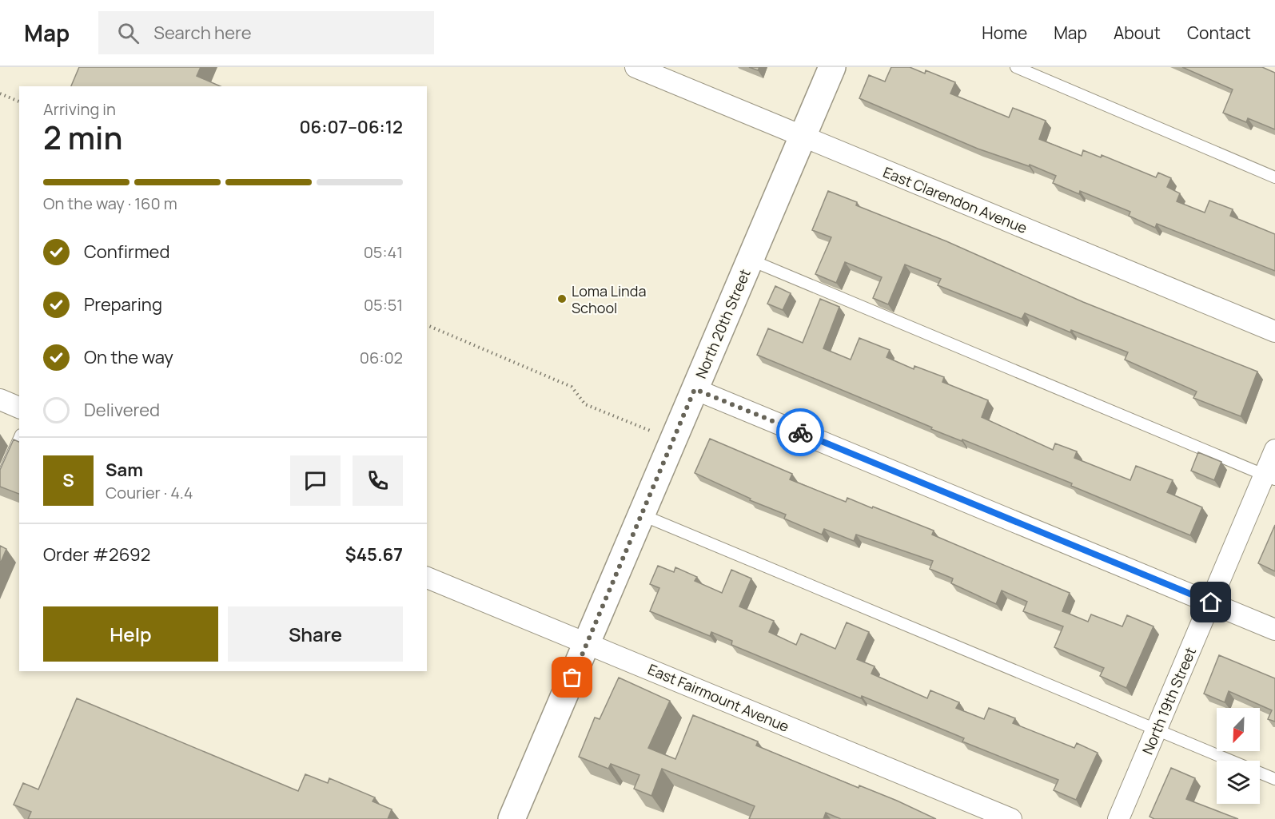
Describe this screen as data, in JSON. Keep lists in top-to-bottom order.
{
  "streets": {
    "street": [
      "East Clarendon Avenue",
      "North 20th Street",
      "East Fairmount Avenue",
      "North 19th Street"
    ]
  },
  "crossings": [
    ["East Clarendon Avenue", "North 20th Street"],
    ["North 20th Street", "East Fairmount Avenue"]
  ],
  "places": ["Loma Linda School"],
  "north": "bottom left",
  "page": {
    "header": "Map",
    "search": "Search here",
    "nav": [
      "Home",
      "Map",
      "About",
      "Contact"
    ],
    "heading": ["2 min", "Arriving in", "06:07–06:12"],
    "panel": [
      "Sam",
      "Courier · 4.4",
      "Order #2692",
      "$45.67"
    ],
    "bar": "On the way · 160 m",
    "list": [
      ["Confirmed", "05:41"],
      ["Preparing", "05:51"],
      ["On the way", "06:02"],
      "Delivered"
    ],
    "round": "S",
    "buttons": ["Help", "Share"]
  }
}
